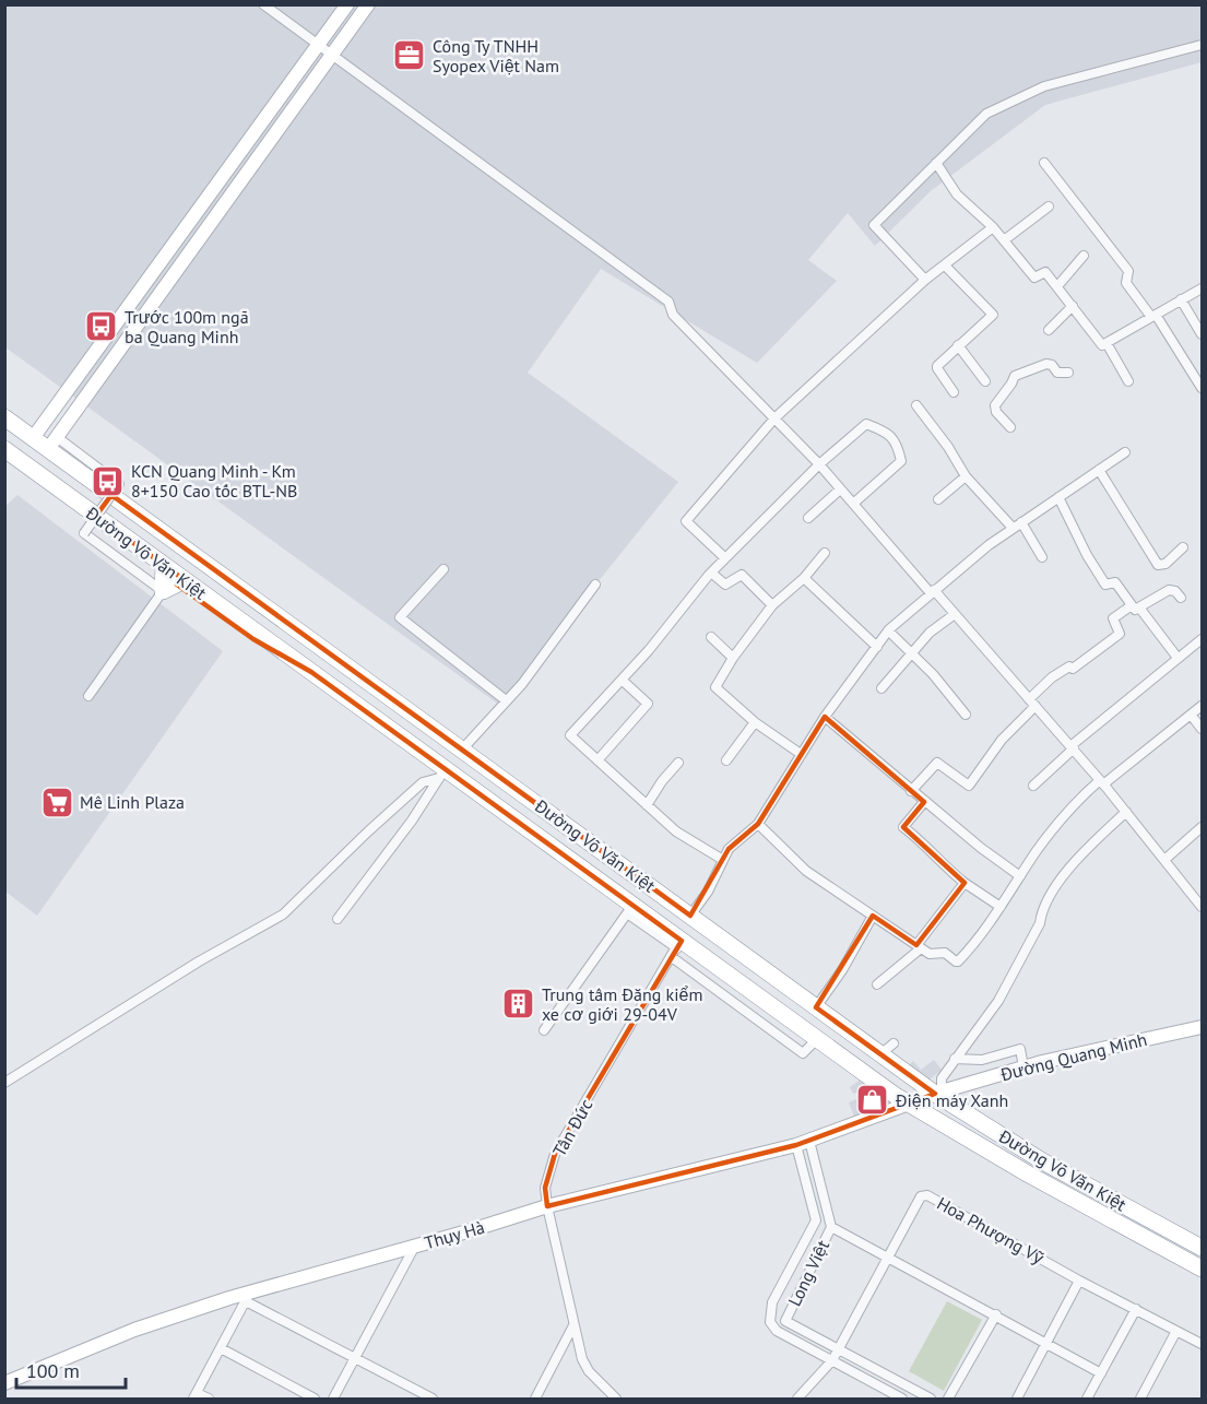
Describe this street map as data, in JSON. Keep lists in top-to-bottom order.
{
  "streets": {
    "highway": ["Đường Võ Văn Kiệt"],
    "street": [
      "Đường Quang Minh",
      "Tân Đức",
      "Hoa Phượng Vỹ",
      "Thụy Hà",
      "Long Việt"
    ]
  },
  "crossings": [
    ["Đường Võ Văn Kiệt", "Đường Quang Minh"],
    ["Đường Võ Văn Kiệt", "Tân Đức"],
    ["Đường Võ Văn Kiệt", "Thụy Hà"],
    ["Đường Quang Minh", "Thụy Hà"],
    ["Tân Đức", "Thụy Hà"],
    ["Hoa Phượng Vỹ", "Long Việt"],
    ["Thụy Hà", "Long Việt"]
  ],
  "places": {
    "office": ["Công Ty TNHH Syopex Việt Nam"],
    "bus stop": ["Trước 100m ngã ba Quang Minh", "KCN Quang Minh - Km 8+150 Cao tốc BTL-NB"],
    "supermarket": ["Mê Linh Plaza"],
    "building": ["Trung tâm Đăng kiểm xe cơ giới 29-04V"],
    "shop": ["Điện máy Xanh"]
  },
  "scale_bar": "100 m"
}
